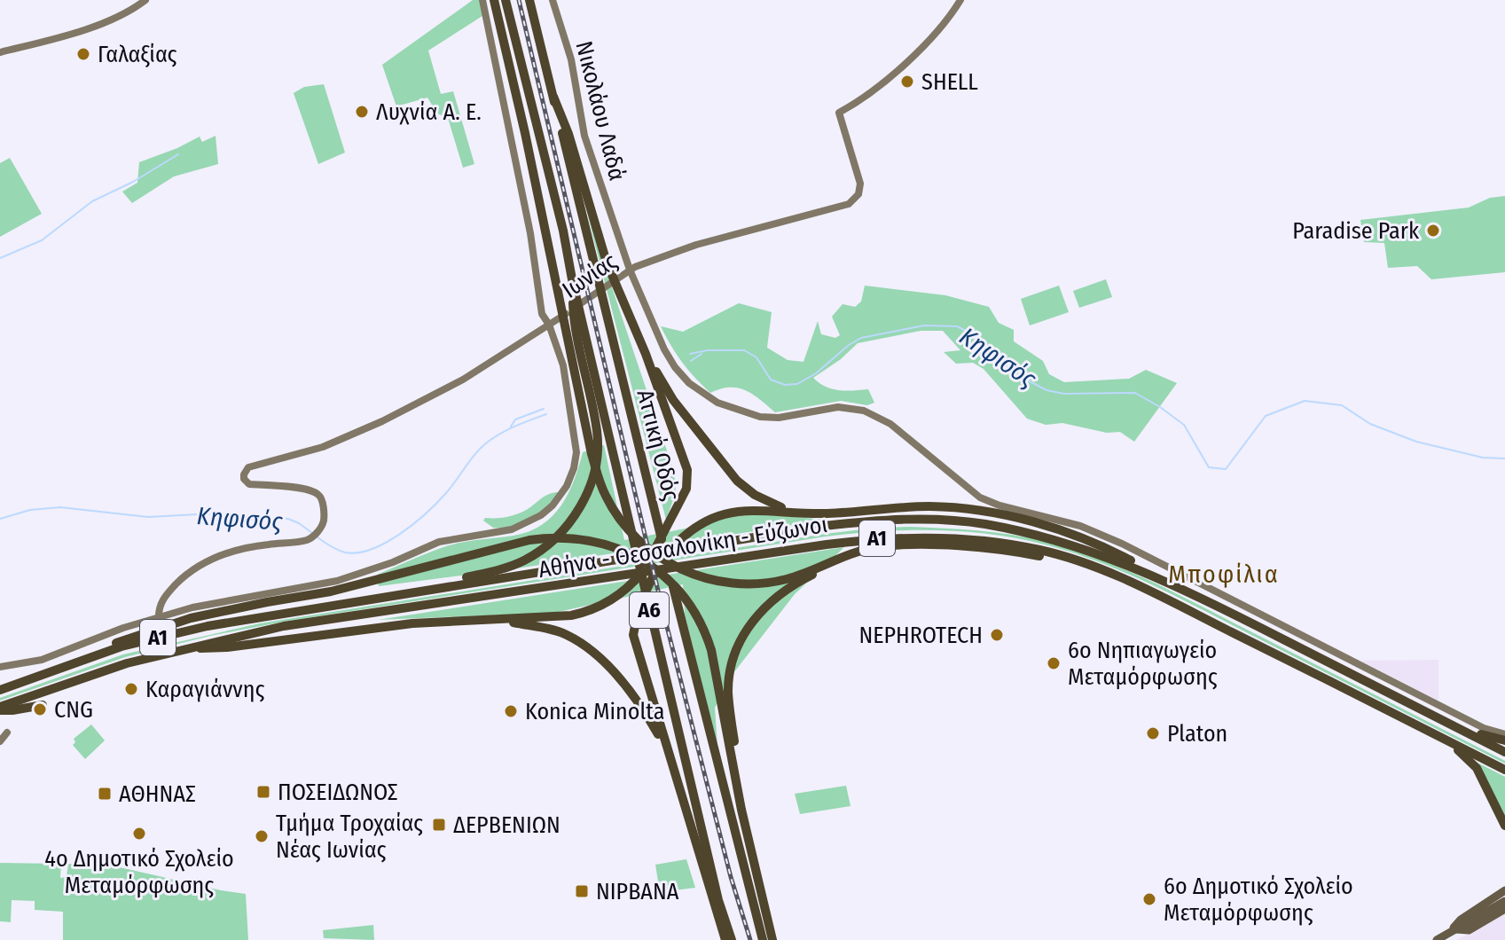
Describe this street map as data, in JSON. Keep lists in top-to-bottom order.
{
  "streets": {
    "highway": [
      "Αττική Οδός",
      "Α1",
      "Αθήνα - Θεσσαλονίκη - Εύζωνοι",
      "Α6"
    ],
    "street": ["Νικολάου Λαδά", "Ιωνίας"]
  },
  "crossings": [
    ["Νικολάου Λαδά", "Ιωνίας"]
  ],
  "districts": ["Μποφίλια"],
  "water": ["Κηφισός"],
  "places": {
    "other": [
      "Γαλαξίας",
      "SHELL",
      "Λυχνία A. E.",
      "Paradise Park",
      "NEPHROTECH",
      "6ο Νηπιαγωγείο Μεταμόρφωσης",
      "Καραγιάννης",
      "CNG",
      "Konica Minolta",
      "Platon",
      "4ο Δημοτικό Σχολείο Μεταμόρφωσης",
      "Τμήμα Τροχαίας Νέας Ιωνίας",
      "6ο Δημοτικό Σχολείο Μεταμόρφωσης"
    ],
    "transit": [
      "ΠΟΣΕΙΔΩΝΟΣ",
      "ΑΘΗΝΑΣ",
      "ΔΕΡΒΕΝΙΩΝ",
      "ΝΙΡΒΑΝΑ"
    ]
  }
}
